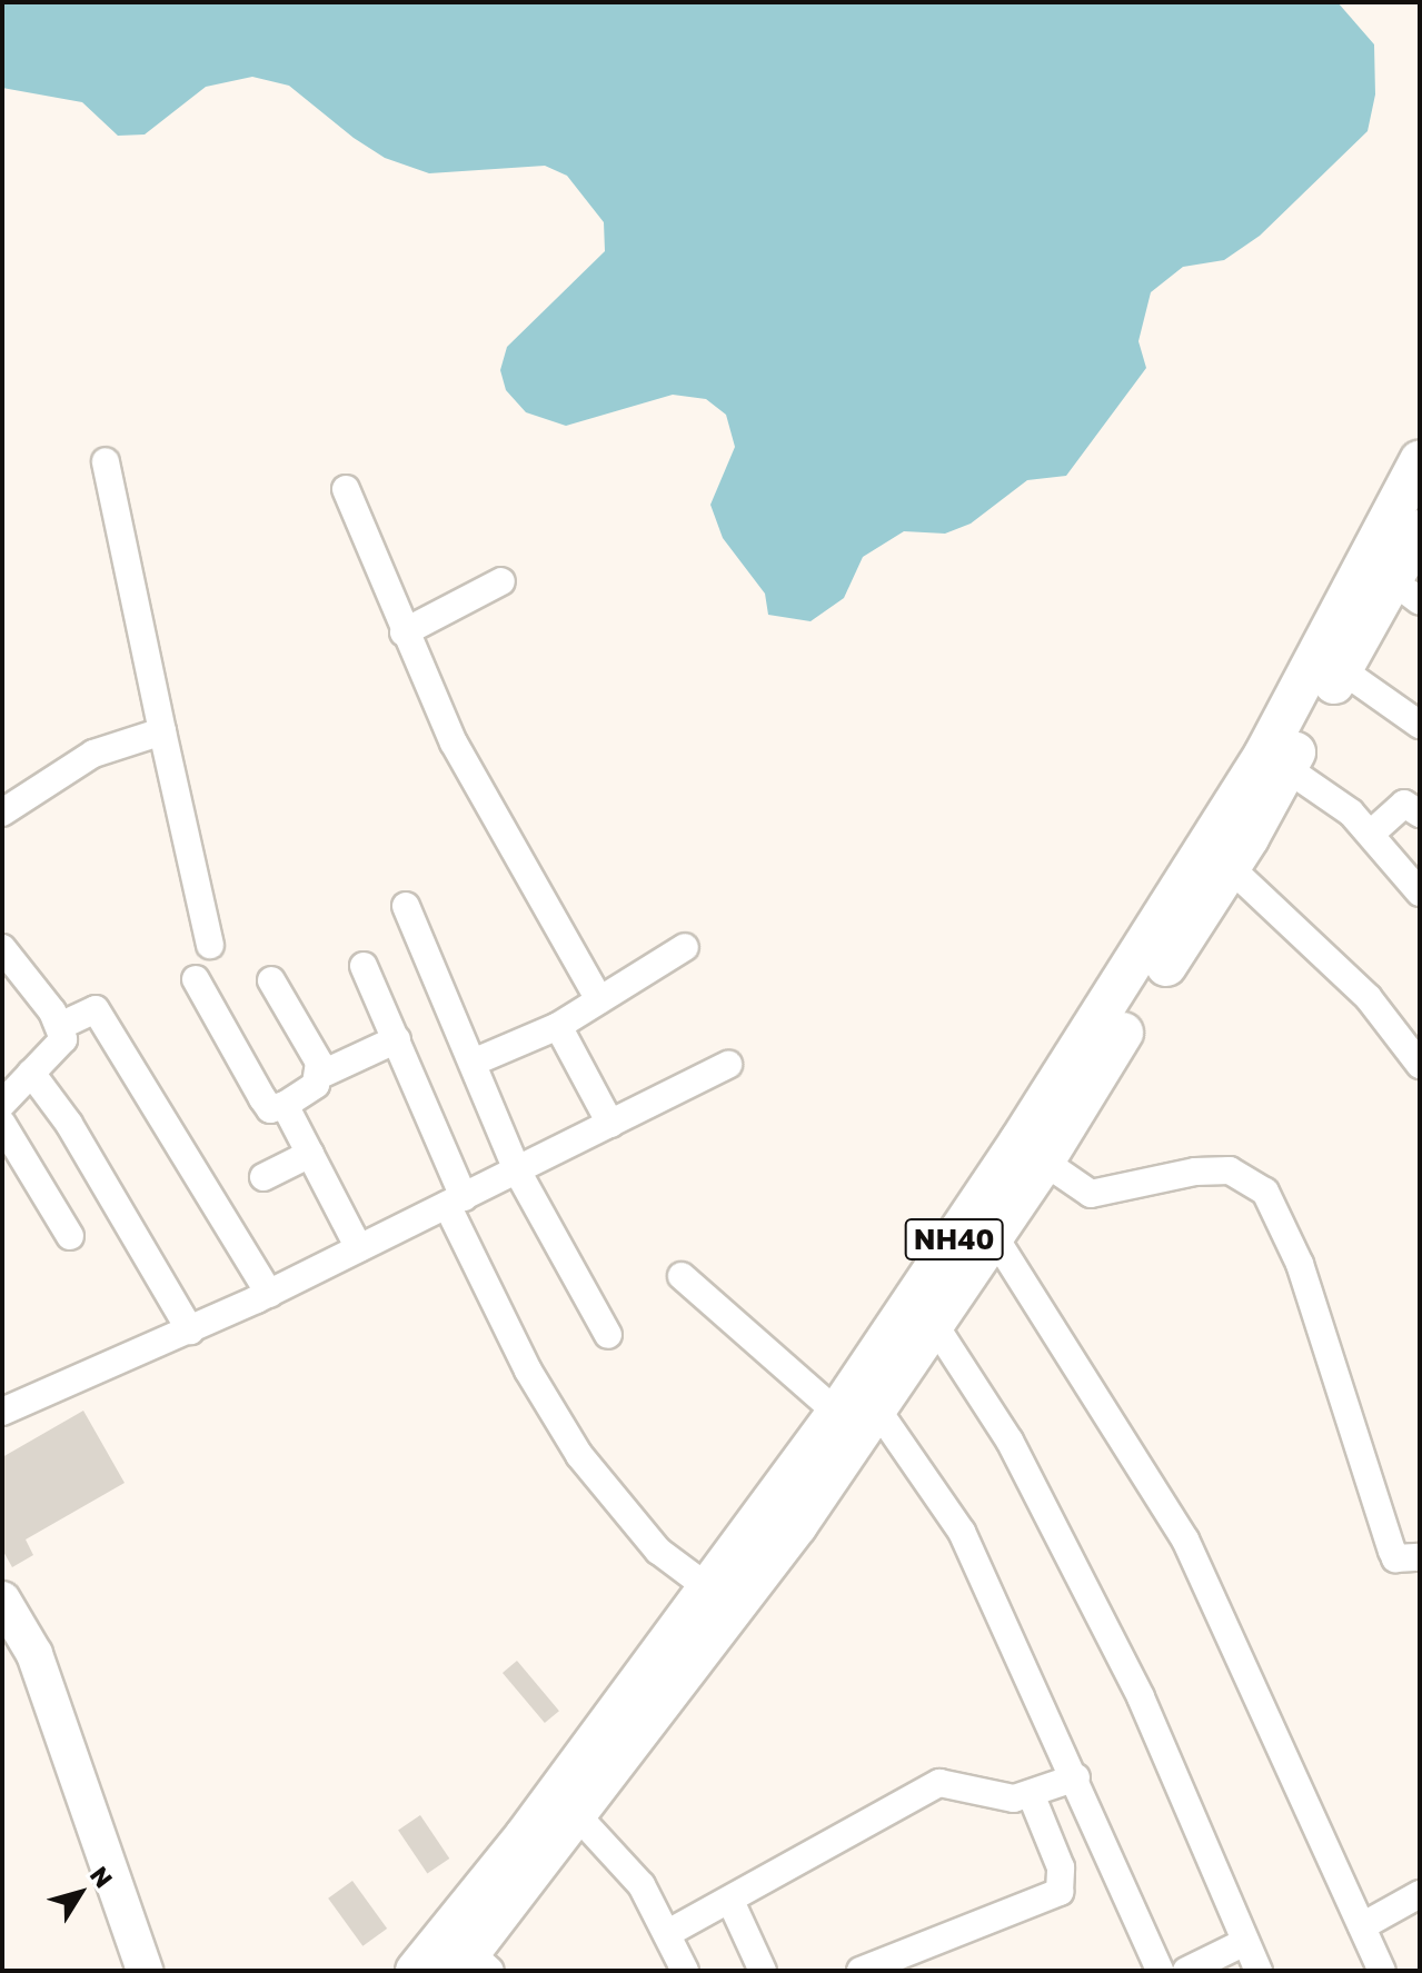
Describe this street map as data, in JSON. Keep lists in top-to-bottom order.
{
  "streets": {
    "highway": ["NH40"]
  },
  "north": "top right"
}
